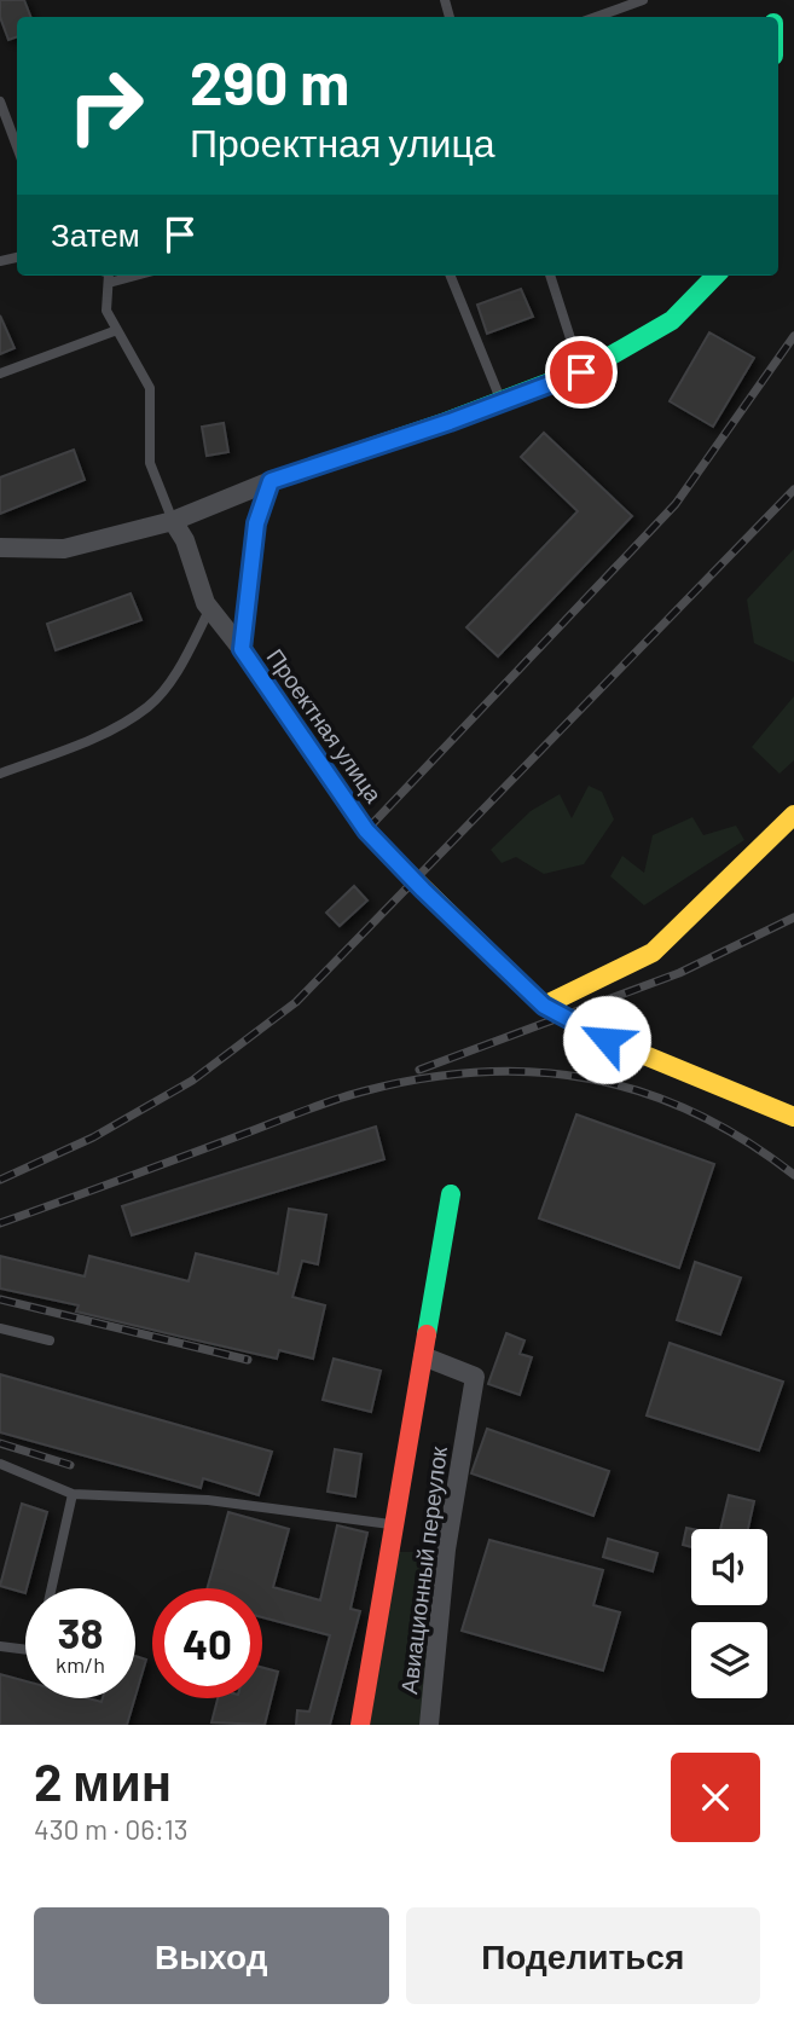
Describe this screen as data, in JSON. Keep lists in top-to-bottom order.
{
  "streets": {
    "street": ["Проектная улица", "Авиационный переулок"]
  },
  "page": {
    "turn": ["290 m", "Проектная улица"],
    "then": "Затем",
    "speed": "38 km/h",
    "limit": "40",
    "heading": ["2 мин", "430 m · 06:13"],
    "buttons": ["Выход", "Поделиться"]
  }
}
